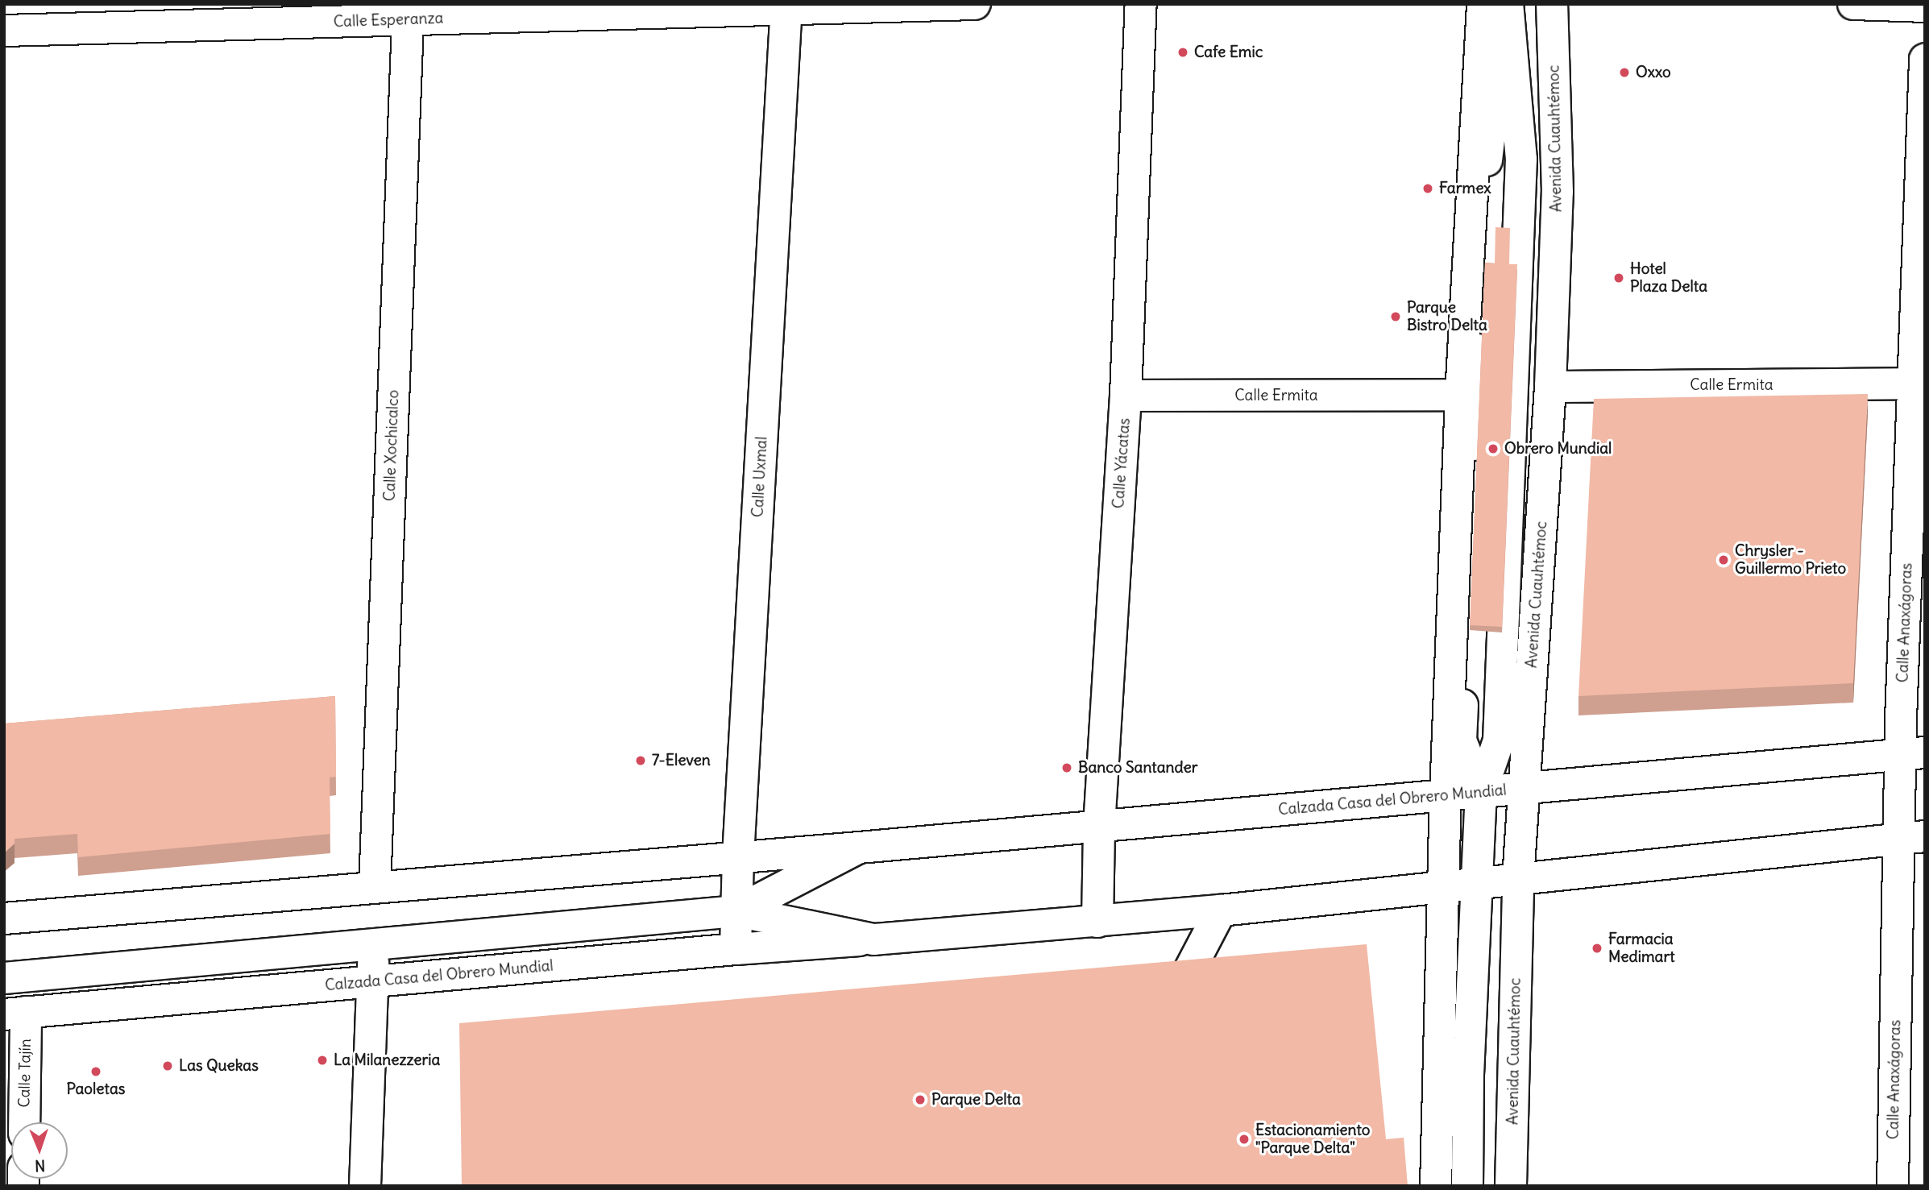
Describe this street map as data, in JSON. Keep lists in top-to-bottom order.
{
  "streets": {
    "street": [
      "Calle Esperanza",
      "Avenida Cuauhtémoc",
      "Calle Ermita",
      "Calle Xochicalco",
      "Calle Yácatas",
      "Calle Uxmal",
      "Calle Anaxágoras",
      "Calzada Casa del Obrero Mundial",
      "Calle Tajín"
    ]
  },
  "crossings": [
    ["Calle Esperanza", "Calle Xochicalco"],
    ["Calle Esperanza", "Calle Uxmal"],
    ["Avenida Cuauhtémoc", "Calle Ermita"],
    ["Avenida Cuauhtémoc", "Calzada Casa del Obrero Mundial"],
    ["Calle Ermita", "Calle Yácatas"],
    ["Calle Ermita", "Calle Anaxágoras"],
    ["Calle Xochicalco", "Calzada Casa del Obrero Mundial"],
    ["Calle Yácatas", "Calzada Casa del Obrero Mundial"],
    ["Calle Uxmal", "Calzada Casa del Obrero Mundial"],
    ["Calle Anaxágoras", "Calzada Casa del Obrero Mundial"],
    ["Calzada Casa del Obrero Mundial", "Calle Tajín"]
  ],
  "places": [
    "Cafe Emic",
    "Oxxo",
    "Farmex",
    "Hotel Plaza Delta",
    "Parque Bistro Delta",
    "Obrero Mundial",
    "Chrysler - Guillermo Prieto",
    "7-Eleven",
    "Banco Santander",
    "Farmacia Medimart",
    "La Milanezzeria",
    "Las Quekas",
    "Paoletas",
    "Parque Delta",
    "Estacionamiento \"Parque Delta\""
  ],
  "north": "bottom"
}
